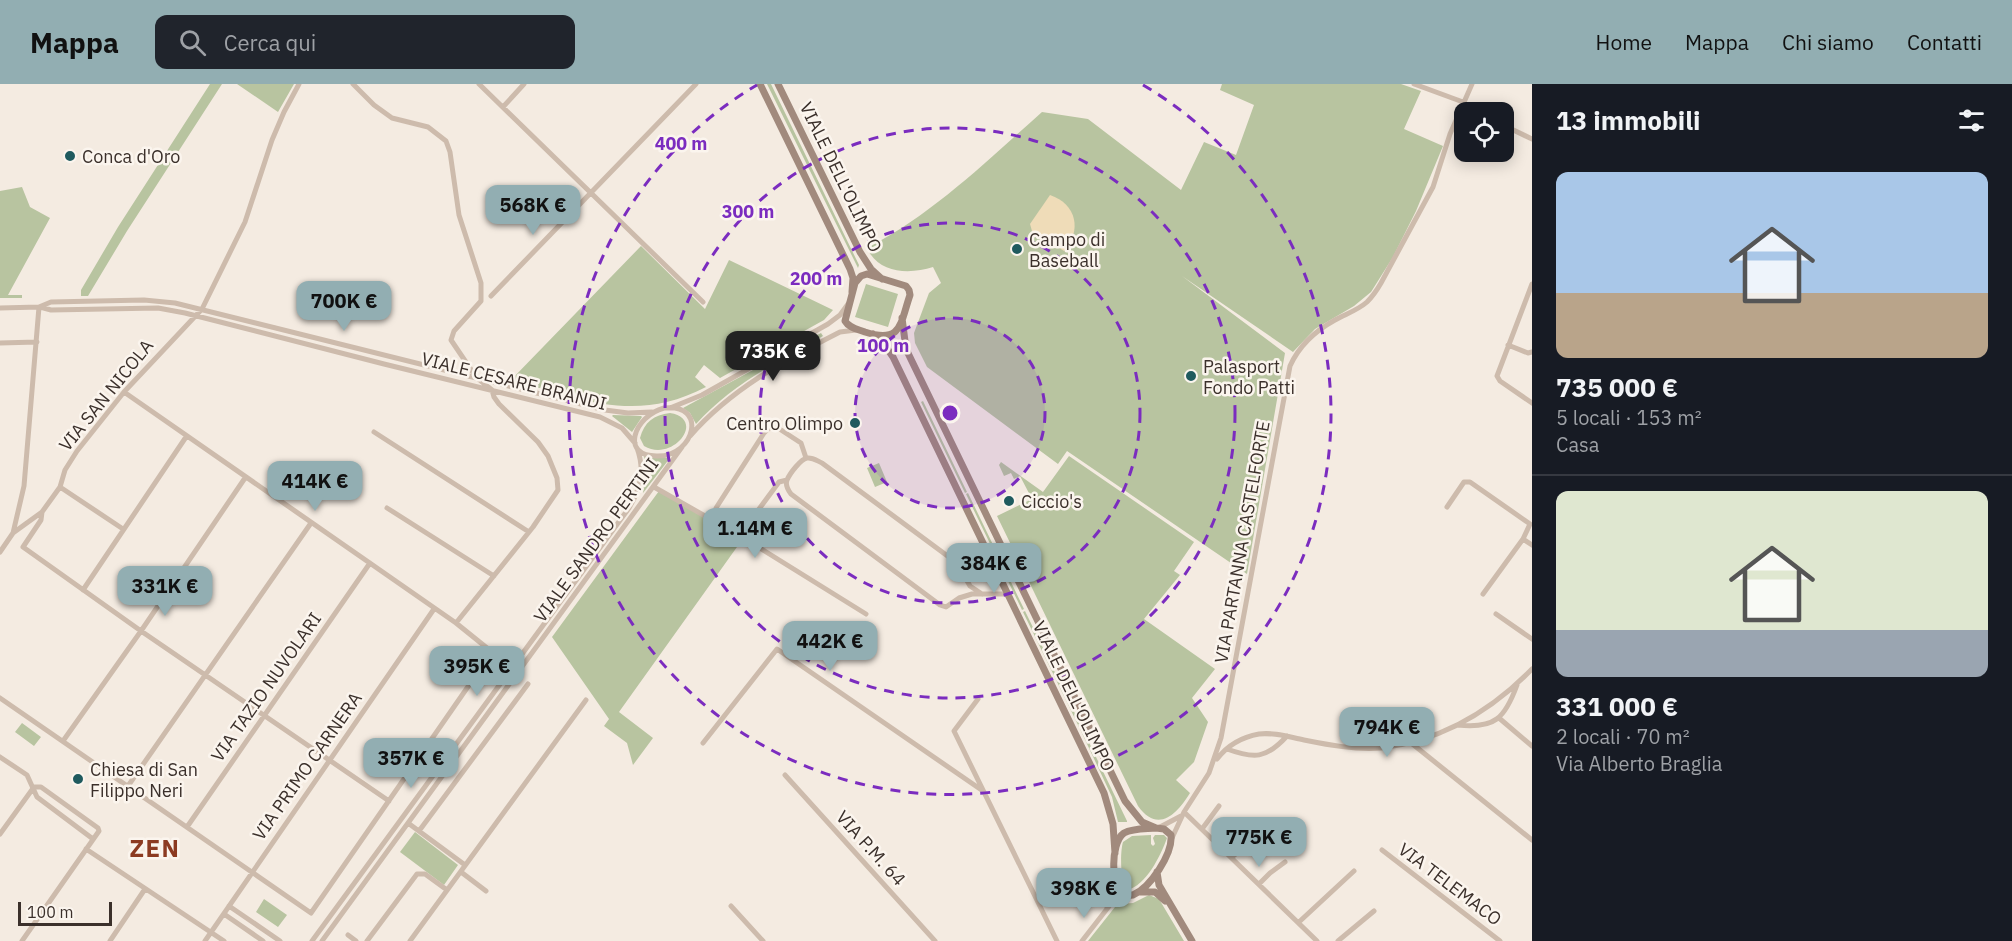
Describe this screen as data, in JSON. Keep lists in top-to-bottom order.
{
  "streets": {
    "street": [
      "VIALE DELL'OLIMPO",
      "VIALE CESARE BRANDI",
      "VIA SAN NICOLA",
      "VIALE SANDRO PERTINI",
      "VIA PARTANNA CASTELFORTE",
      "VIA TAZIO NUVOLARI",
      "VIA PRIMO CARNERA",
      "VIA P.M. 64",
      "VIA TELEMACO"
    ]
  },
  "crossings": [
    ["VIALE DELL'OLIMPO", "VIA PARTANNA CASTELFORTE"],
    ["VIALE CESARE BRANDI", "VIA SAN NICOLA"],
    ["VIALE CESARE BRANDI", "VIALE SANDRO PERTINI"]
  ],
  "districts": ["ZEN"],
  "places": [
    "Conca d'Oro",
    "Campo di Baseball",
    "Palasport Fondo Patti",
    "Centro Olimpo",
    "Ciccio's",
    "Chiesa di San Filippo Neri"
  ],
  "scale_bar": "100 m",
  "page": {
    "header": "Mappa",
    "search": "Cerca qui",
    "nav": [
      "Home",
      "Mappa",
      "Chi siamo",
      "Contatti"
    ],
    "heading": "13 immobili",
    "list": [
      {
        "name": "735 000 €",
        "note": "5 locali · 153 m² · Casa"
      },
      {
        "name": "331 000 €",
        "note": "2 locali · 70 m² · Via Alberto Braglia"
      }
    ],
    "price": [
      "568K €",
      "700K €",
      "735K €",
      "414K €",
      "1.14M €",
      "384K €",
      "331K €",
      "442K €",
      "395K €",
      "794K €",
      "357K €",
      "775K €",
      "398K €"
    ],
    "scale": "100 m"
  },
  "rings": [
    "400 m",
    "300 m",
    "200 m",
    "100 m"
  ]
}
